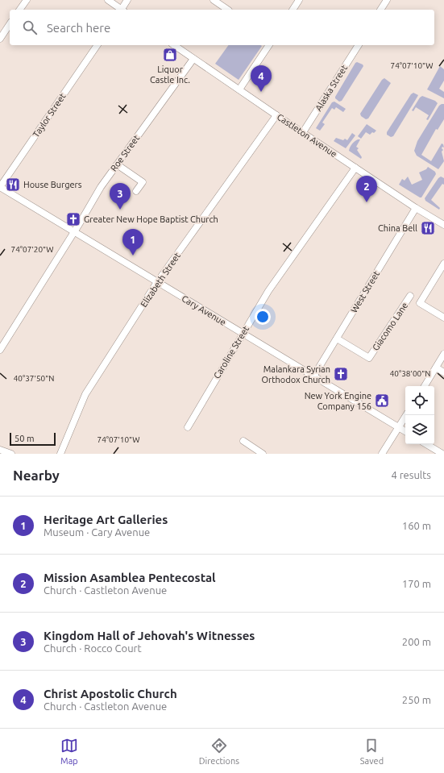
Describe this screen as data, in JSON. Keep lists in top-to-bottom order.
{
  "streets": {
    "street": [
      "Alaska Street",
      "Taylor Street",
      "Castleton Avenue",
      "Roe Street",
      "Elizabeth Street",
      "West Street",
      "Cary Avenue",
      "Giacomo Lane",
      "Caroline Street"
    ]
  },
  "crossings": [
    ["Alaska Street", "Castleton Avenue"],
    ["Taylor Street", "Cary Avenue"],
    ["Castleton Avenue", "Roe Street"],
    ["Castleton Avenue", "Elizabeth Street"],
    ["Castleton Avenue", "West Street"],
    ["Castleton Avenue", "Caroline Street"],
    ["Roe Street", "Cary Avenue"],
    ["Elizabeth Street", "Cary Avenue"],
    ["West Street", "Cary Avenue"],
    ["West Street", "Giacomo Lane"],
    ["Cary Avenue", "Caroline Street"]
  ],
  "places": {
    "shop": ["Liquor Castle Inc."],
    "restaurant": ["House Burgers", "China Bell"],
    "church": ["Greater New Hope Baptist Church", "Malankara Syrian Orthodox Church"],
    "public building": ["New York Engine Company 156"]
  },
  "scale_bar": "50 m",
  "page": {
    "search": "Search here",
    "pins": [
      "4",
      "2",
      "3",
      "1"
    ],
    "scale": "50 m",
    "heading": ["Nearby", "4 results"],
    "list": [
      {
        "mark": "1",
        "name": "Heritage Art Galleries",
        "note": "Museum · Cary Avenue",
        "value": "160 m"
      },
      {
        "mark": "2",
        "name": "Mission Asamblea Pentecostal",
        "note": "Church · Castleton Avenue",
        "value": "170 m"
      },
      {
        "mark": "3",
        "name": "Kingdom Hall of Jehovah's Witnesses",
        "note": "Church · Rocco Court",
        "value": "200 m"
      },
      {
        "mark": "4",
        "name": "Christ Apostolic Church",
        "note": "Church · Castleton Avenue",
        "value": "250 m"
      }
    ],
    "nav": ["Map", "Directions", "Saved"]
  },
  "coordinates": [
    "74°07'10\"W",
    "74°07'20\"W",
    "40°38'00\"N",
    "40°37'50\"N"
  ]
}
